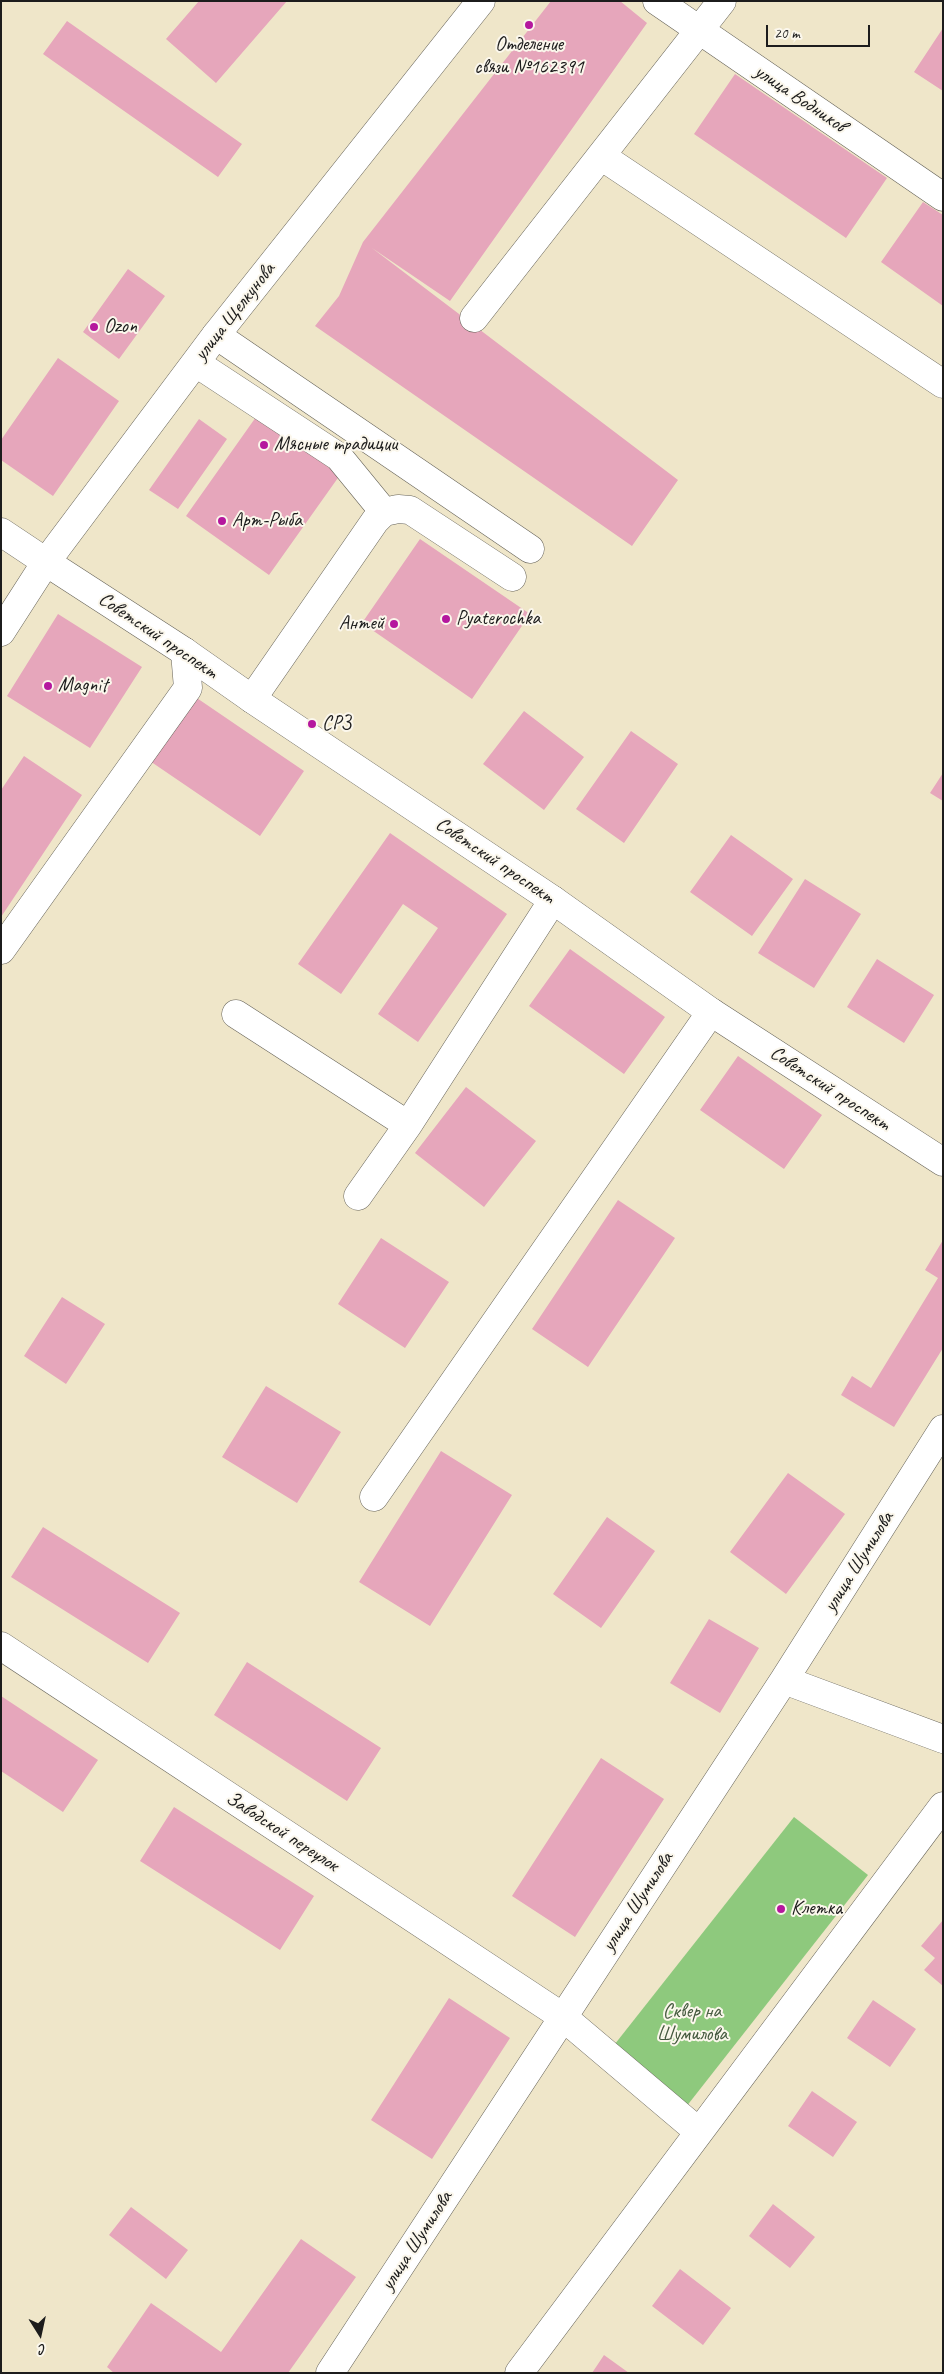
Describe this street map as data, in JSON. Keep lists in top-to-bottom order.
{
  "streets": {
    "street": [
      "улица Водников",
      "улица Щелкунова",
      "Советский проспект",
      "улица Шумилова",
      "Заводской переулок"
    ]
  },
  "crossings": [
    ["улица Щелкунова", "Советский проспект"],
    ["улица Шумилова", "Заводской переулок"]
  ],
  "parks": ["Сквер на Шумилова"],
  "places": [
    "Отделение связи №162391",
    "Ozon",
    "Мясные традиции",
    "Арт-Рыба",
    "Pyaterochka",
    "Антей",
    "Magnit",
    "СРЗ",
    "Клетка"
  ],
  "scale_bar": "20 m",
  "north": "bottom"
}
